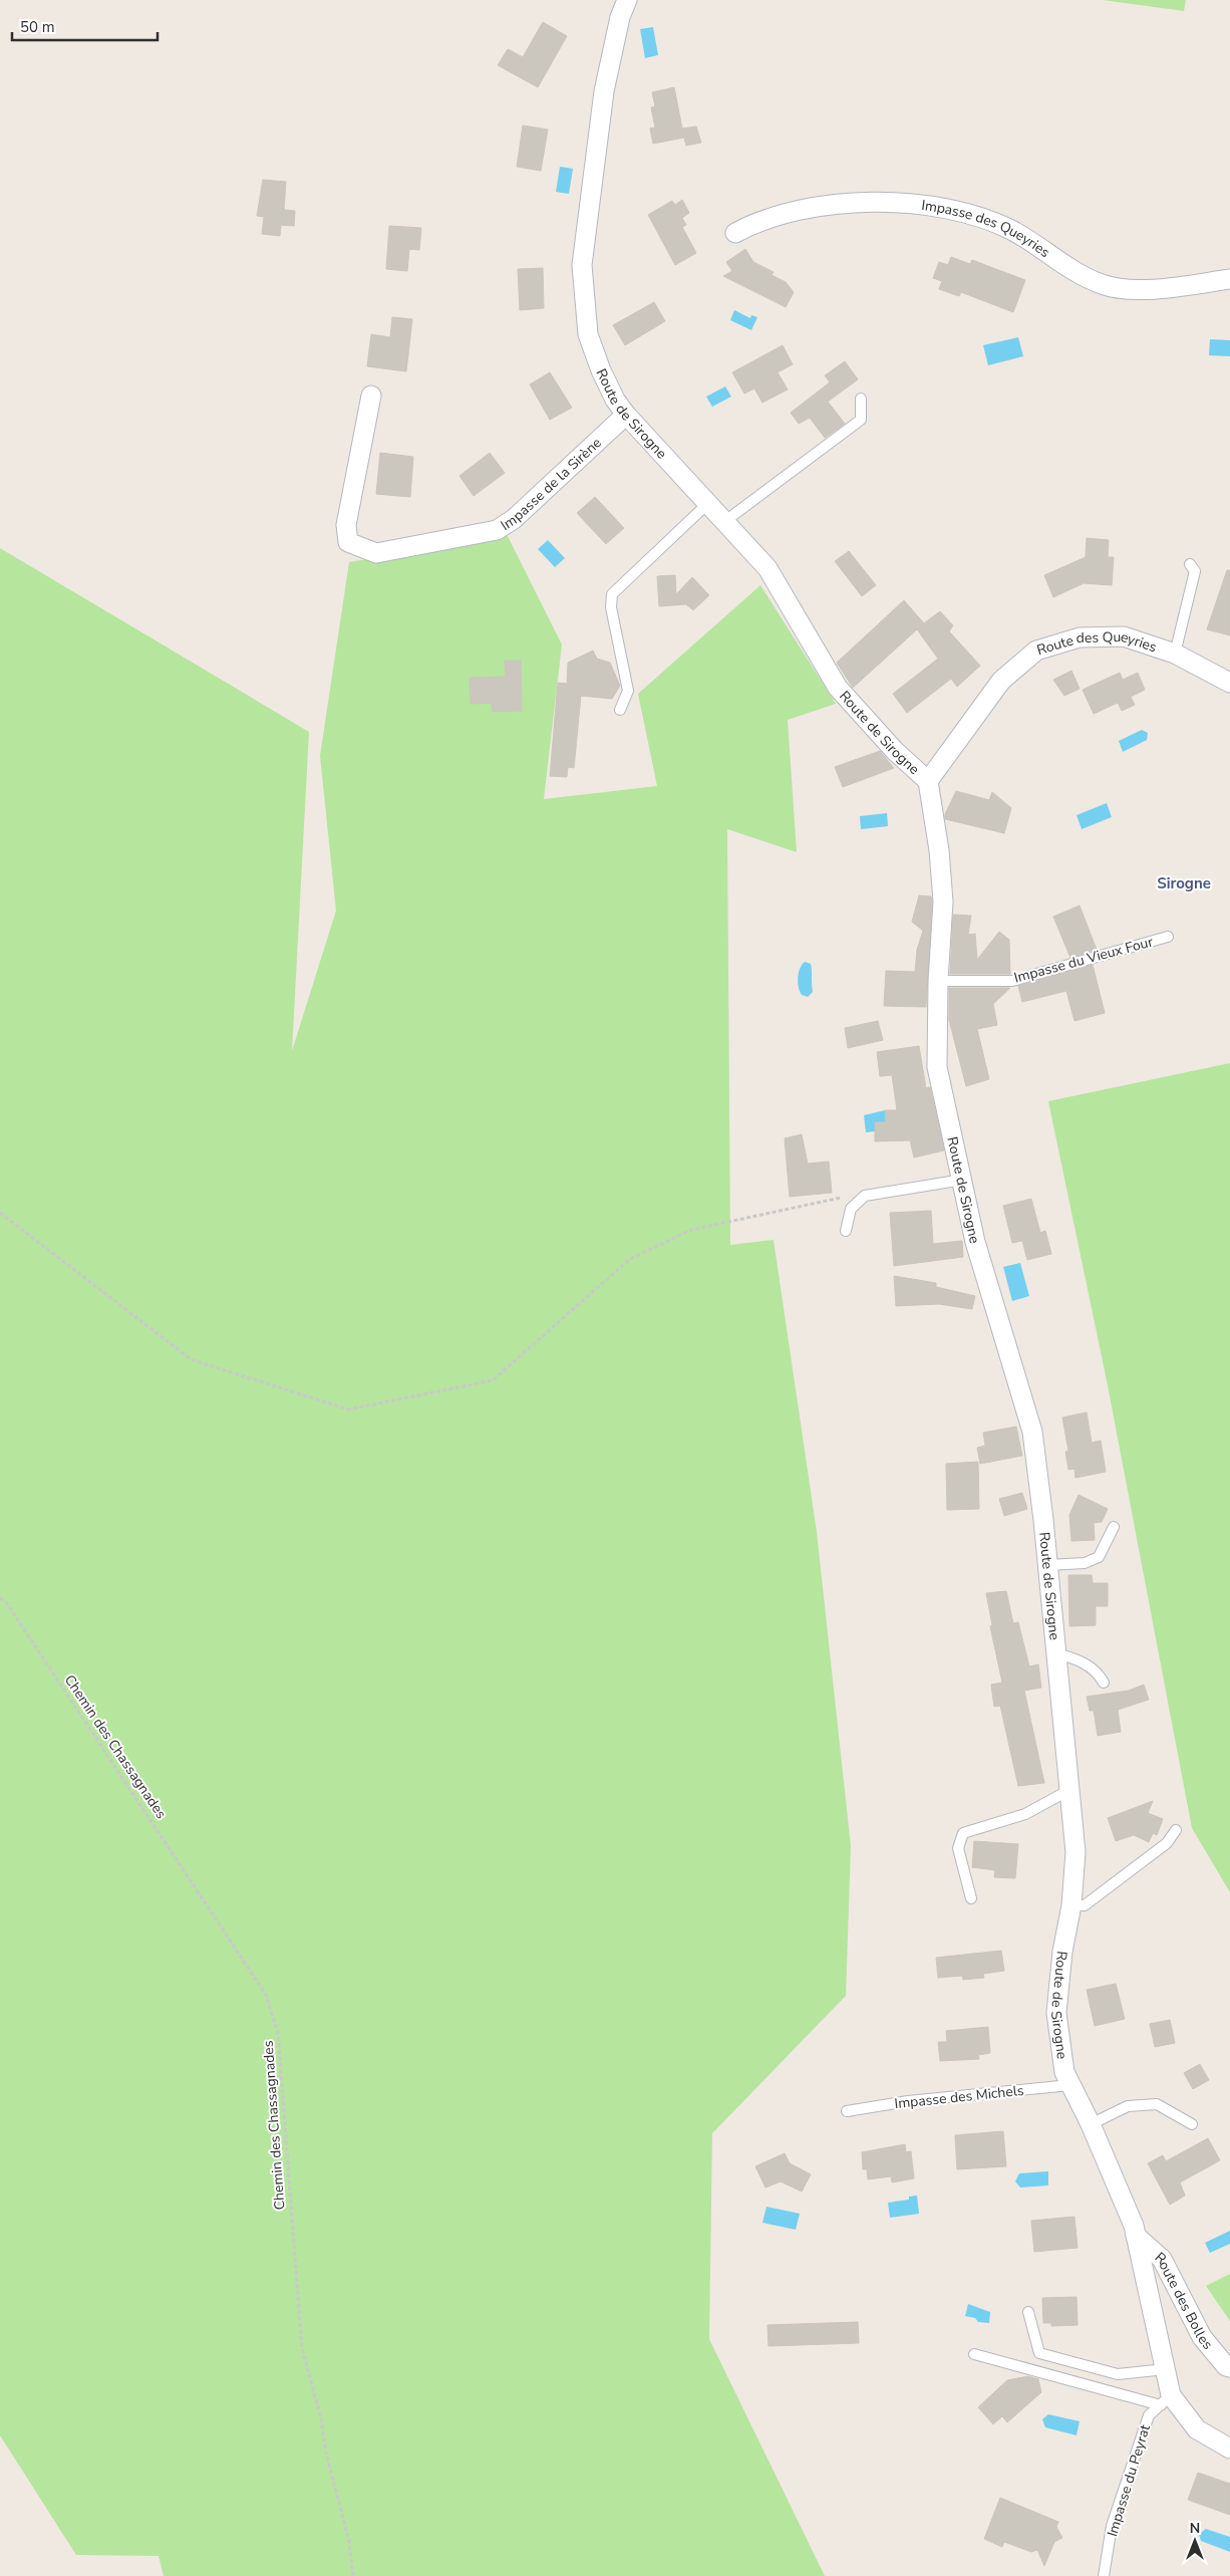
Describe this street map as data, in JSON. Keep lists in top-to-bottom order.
{
  "streets": {
    "street": [
      "Impasse des Queyries",
      "Route de Sirogne",
      "Impasse de la Sirène",
      "Route des Queyries",
      "Route des Bolles"
    ],
    "lane": ["Impasse du Vieux Four", "Impasse des Michels", "Impasse du Peyrat"],
    "path": ["Chemin des Chassagnades"]
  },
  "crossings": [
    ["Route de Sirogne", "Impasse de la Sirène"],
    ["Route de Sirogne", "Route des Queyries"],
    ["Route de Sirogne", "Impasse du Vieux Four"],
    ["Route de Sirogne", "Impasse des Michels"],
    ["Route de Sirogne", "Route des Bolles"],
    ["Route de Sirogne", "Impasse du Peyrat"]
  ],
  "districts": ["Sirogne"],
  "scale_bar": "50 m",
  "north": "top"
}
